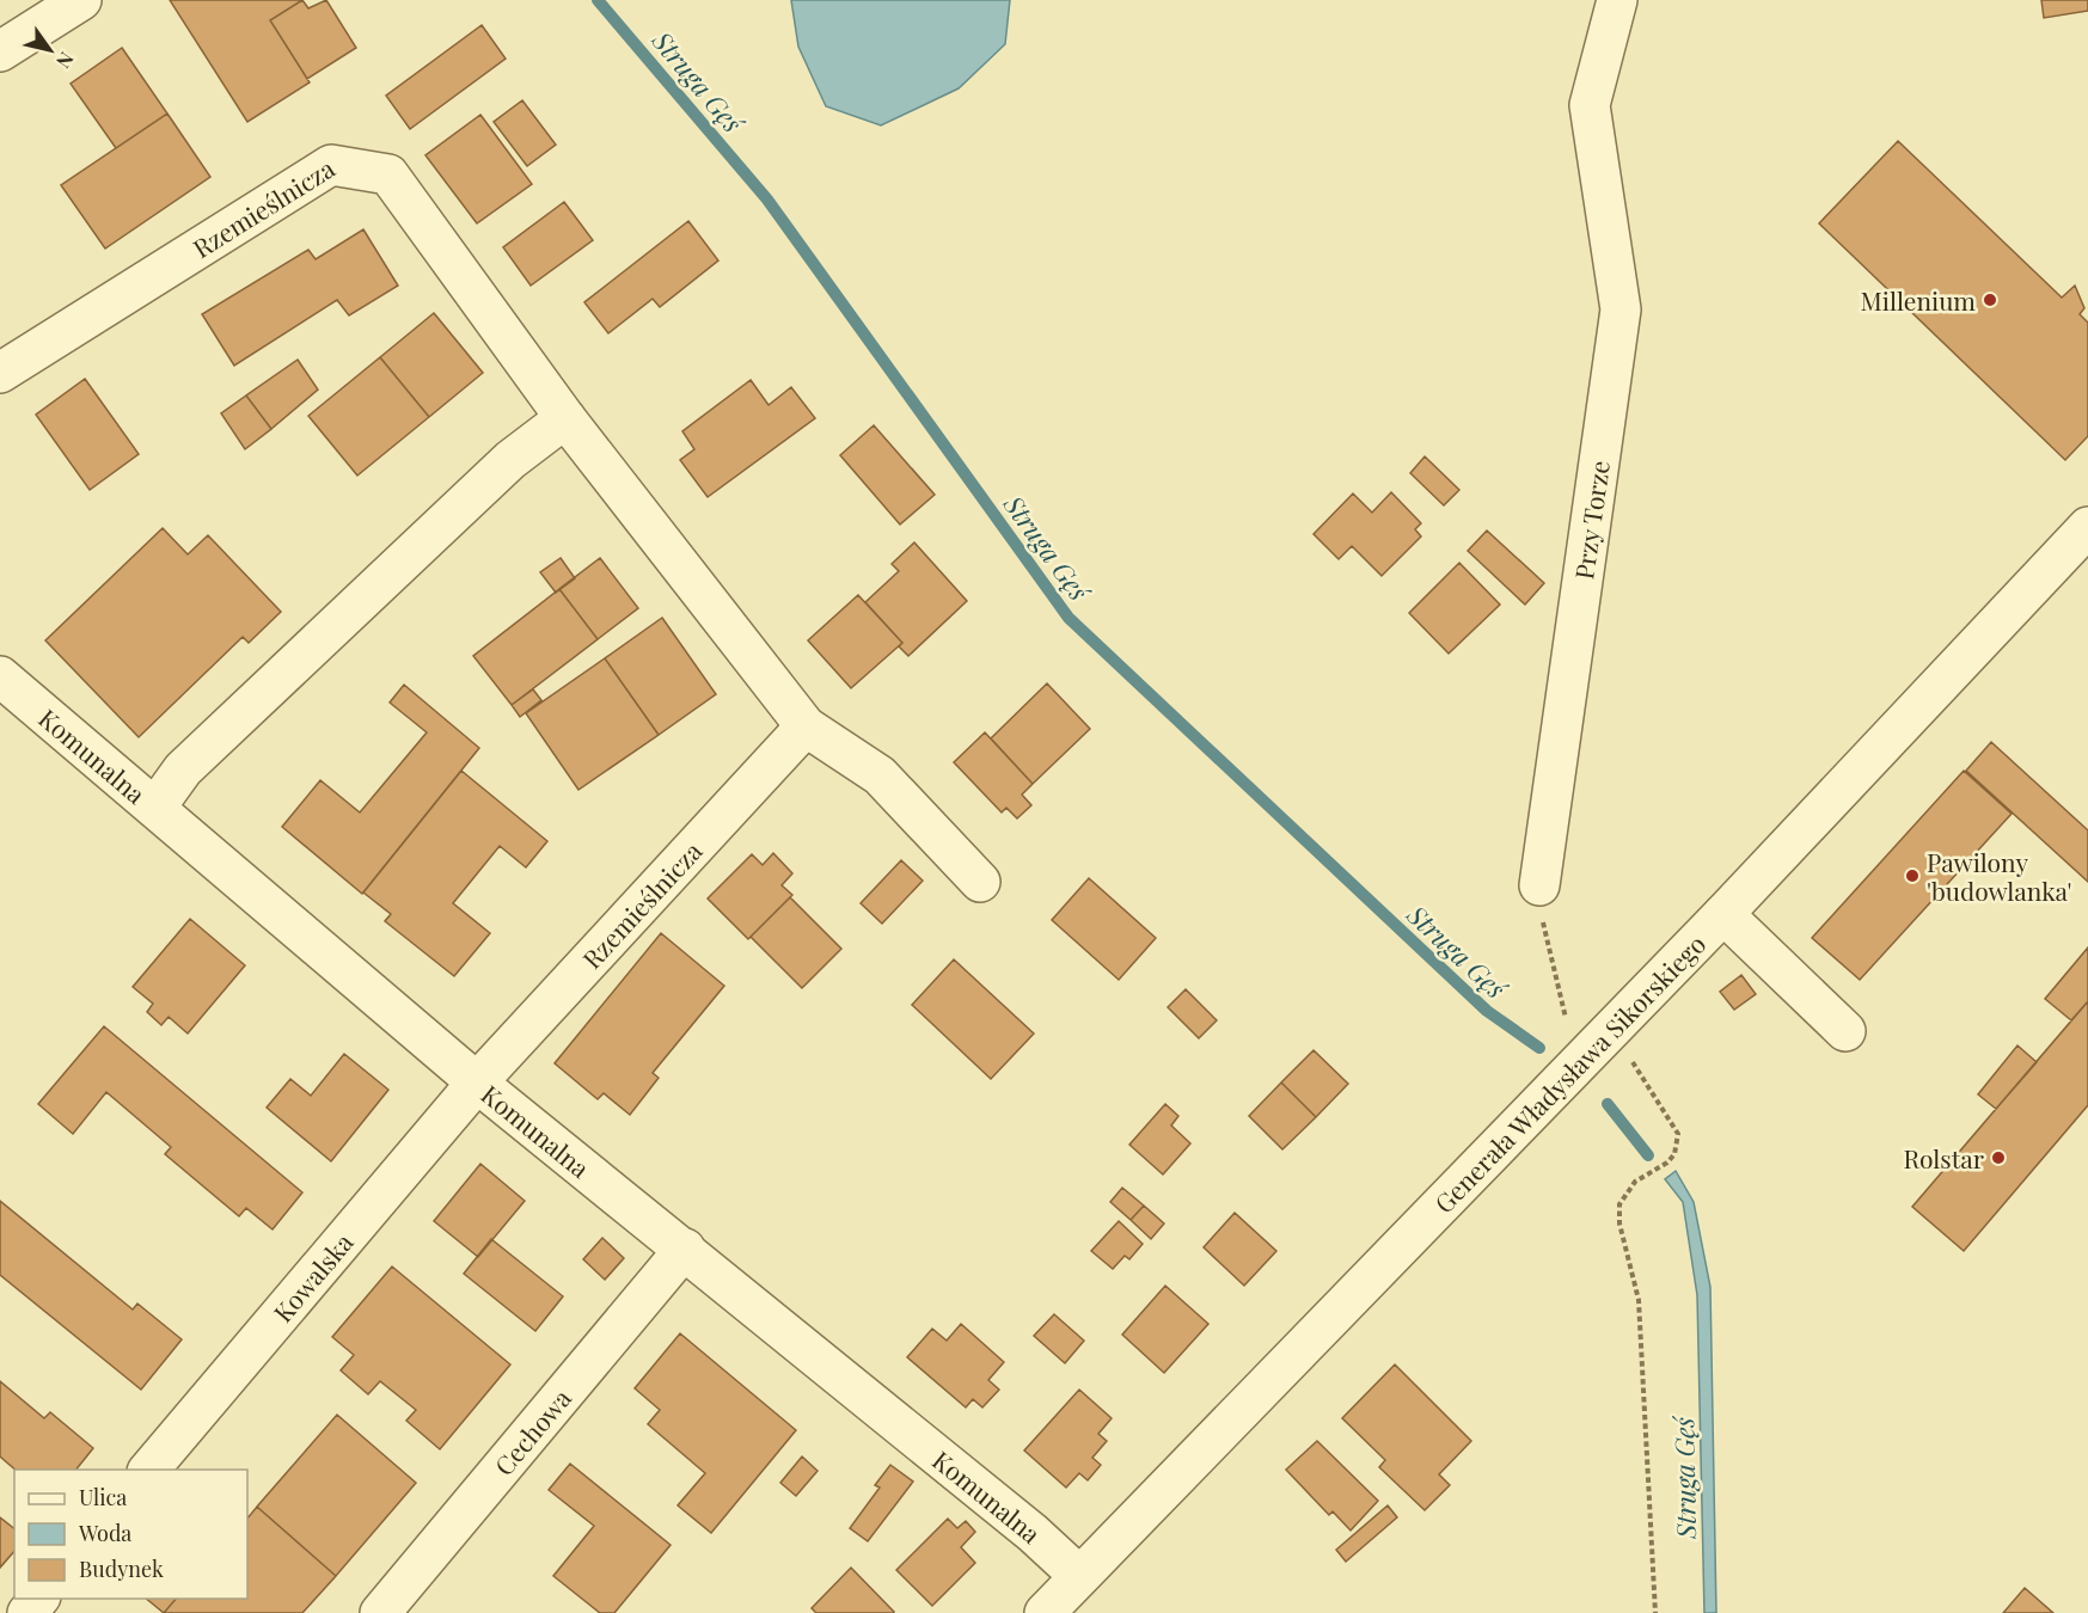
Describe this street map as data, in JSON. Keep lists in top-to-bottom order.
{
  "streets": {
    "street": [
      "Rzemieślnicza",
      "Przy Torze",
      "Komunalna",
      "Generała Władysława Sikorskiego",
      "Kowalska",
      "Cechowa"
    ]
  },
  "crossings": [
    ["Rzemieślnicza", "Komunalna"],
    ["Rzemieślnicza", "Kowalska"],
    ["Komunalna", "Generała Władysława Sikorskiego"],
    ["Komunalna", "Kowalska"],
    ["Komunalna", "Cechowa"]
  ],
  "water": ["Struga Gęś"],
  "places": ["Millenium", "Pawilony 'budowlanka'", "Rolstar"],
  "legend": ["Ulica", "Woda", "Budynek"],
  "north": "bottom right"
}
